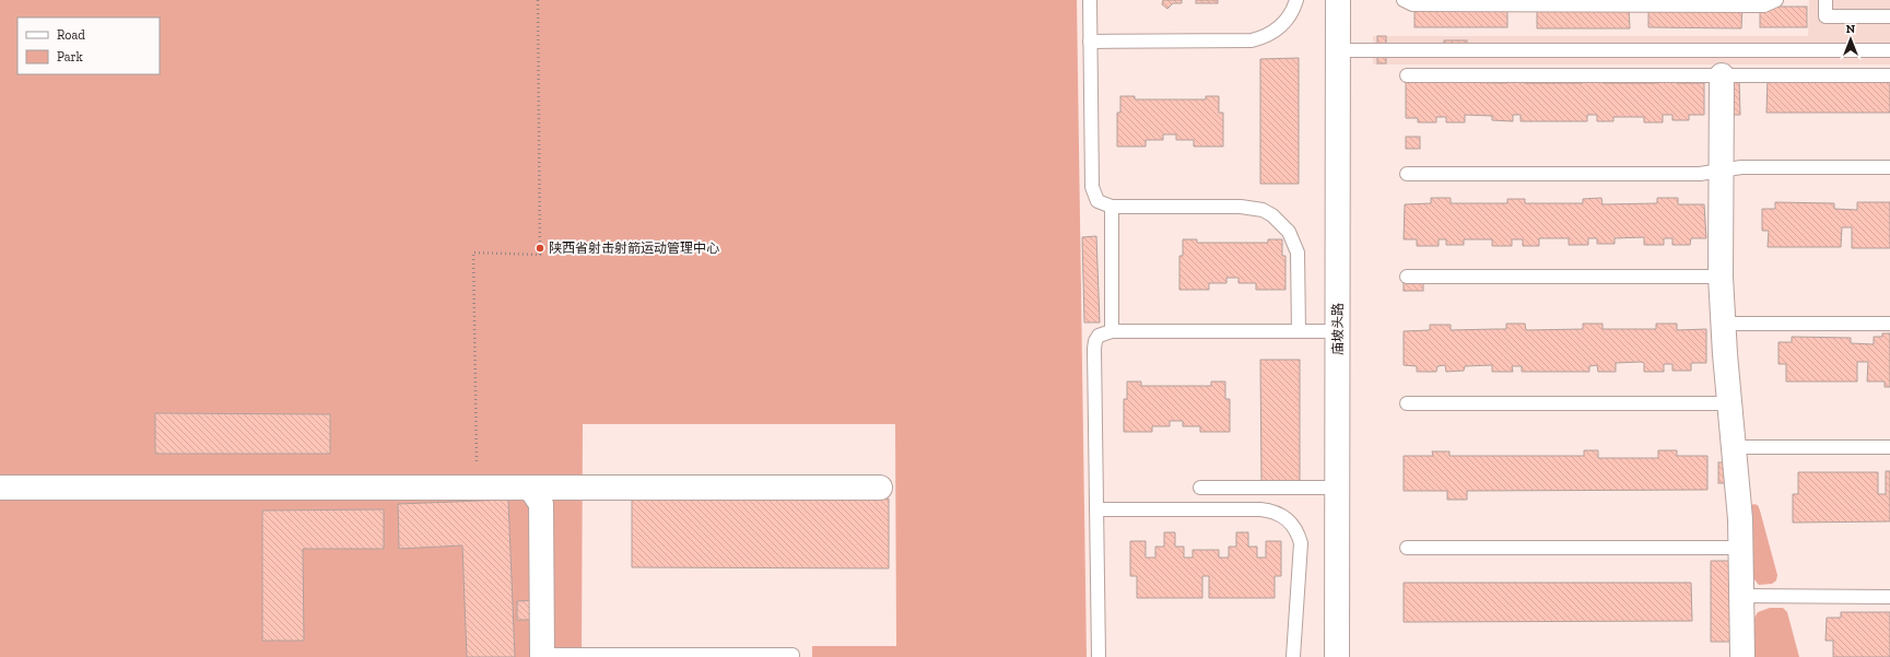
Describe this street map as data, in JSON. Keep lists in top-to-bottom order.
{
  "streets": {
    "street": ["庙坡头路"]
  },
  "places": ["陕西省射击射箭运动管理中心"],
  "legend": ["Road", "Park"],
  "north": "top"
}
